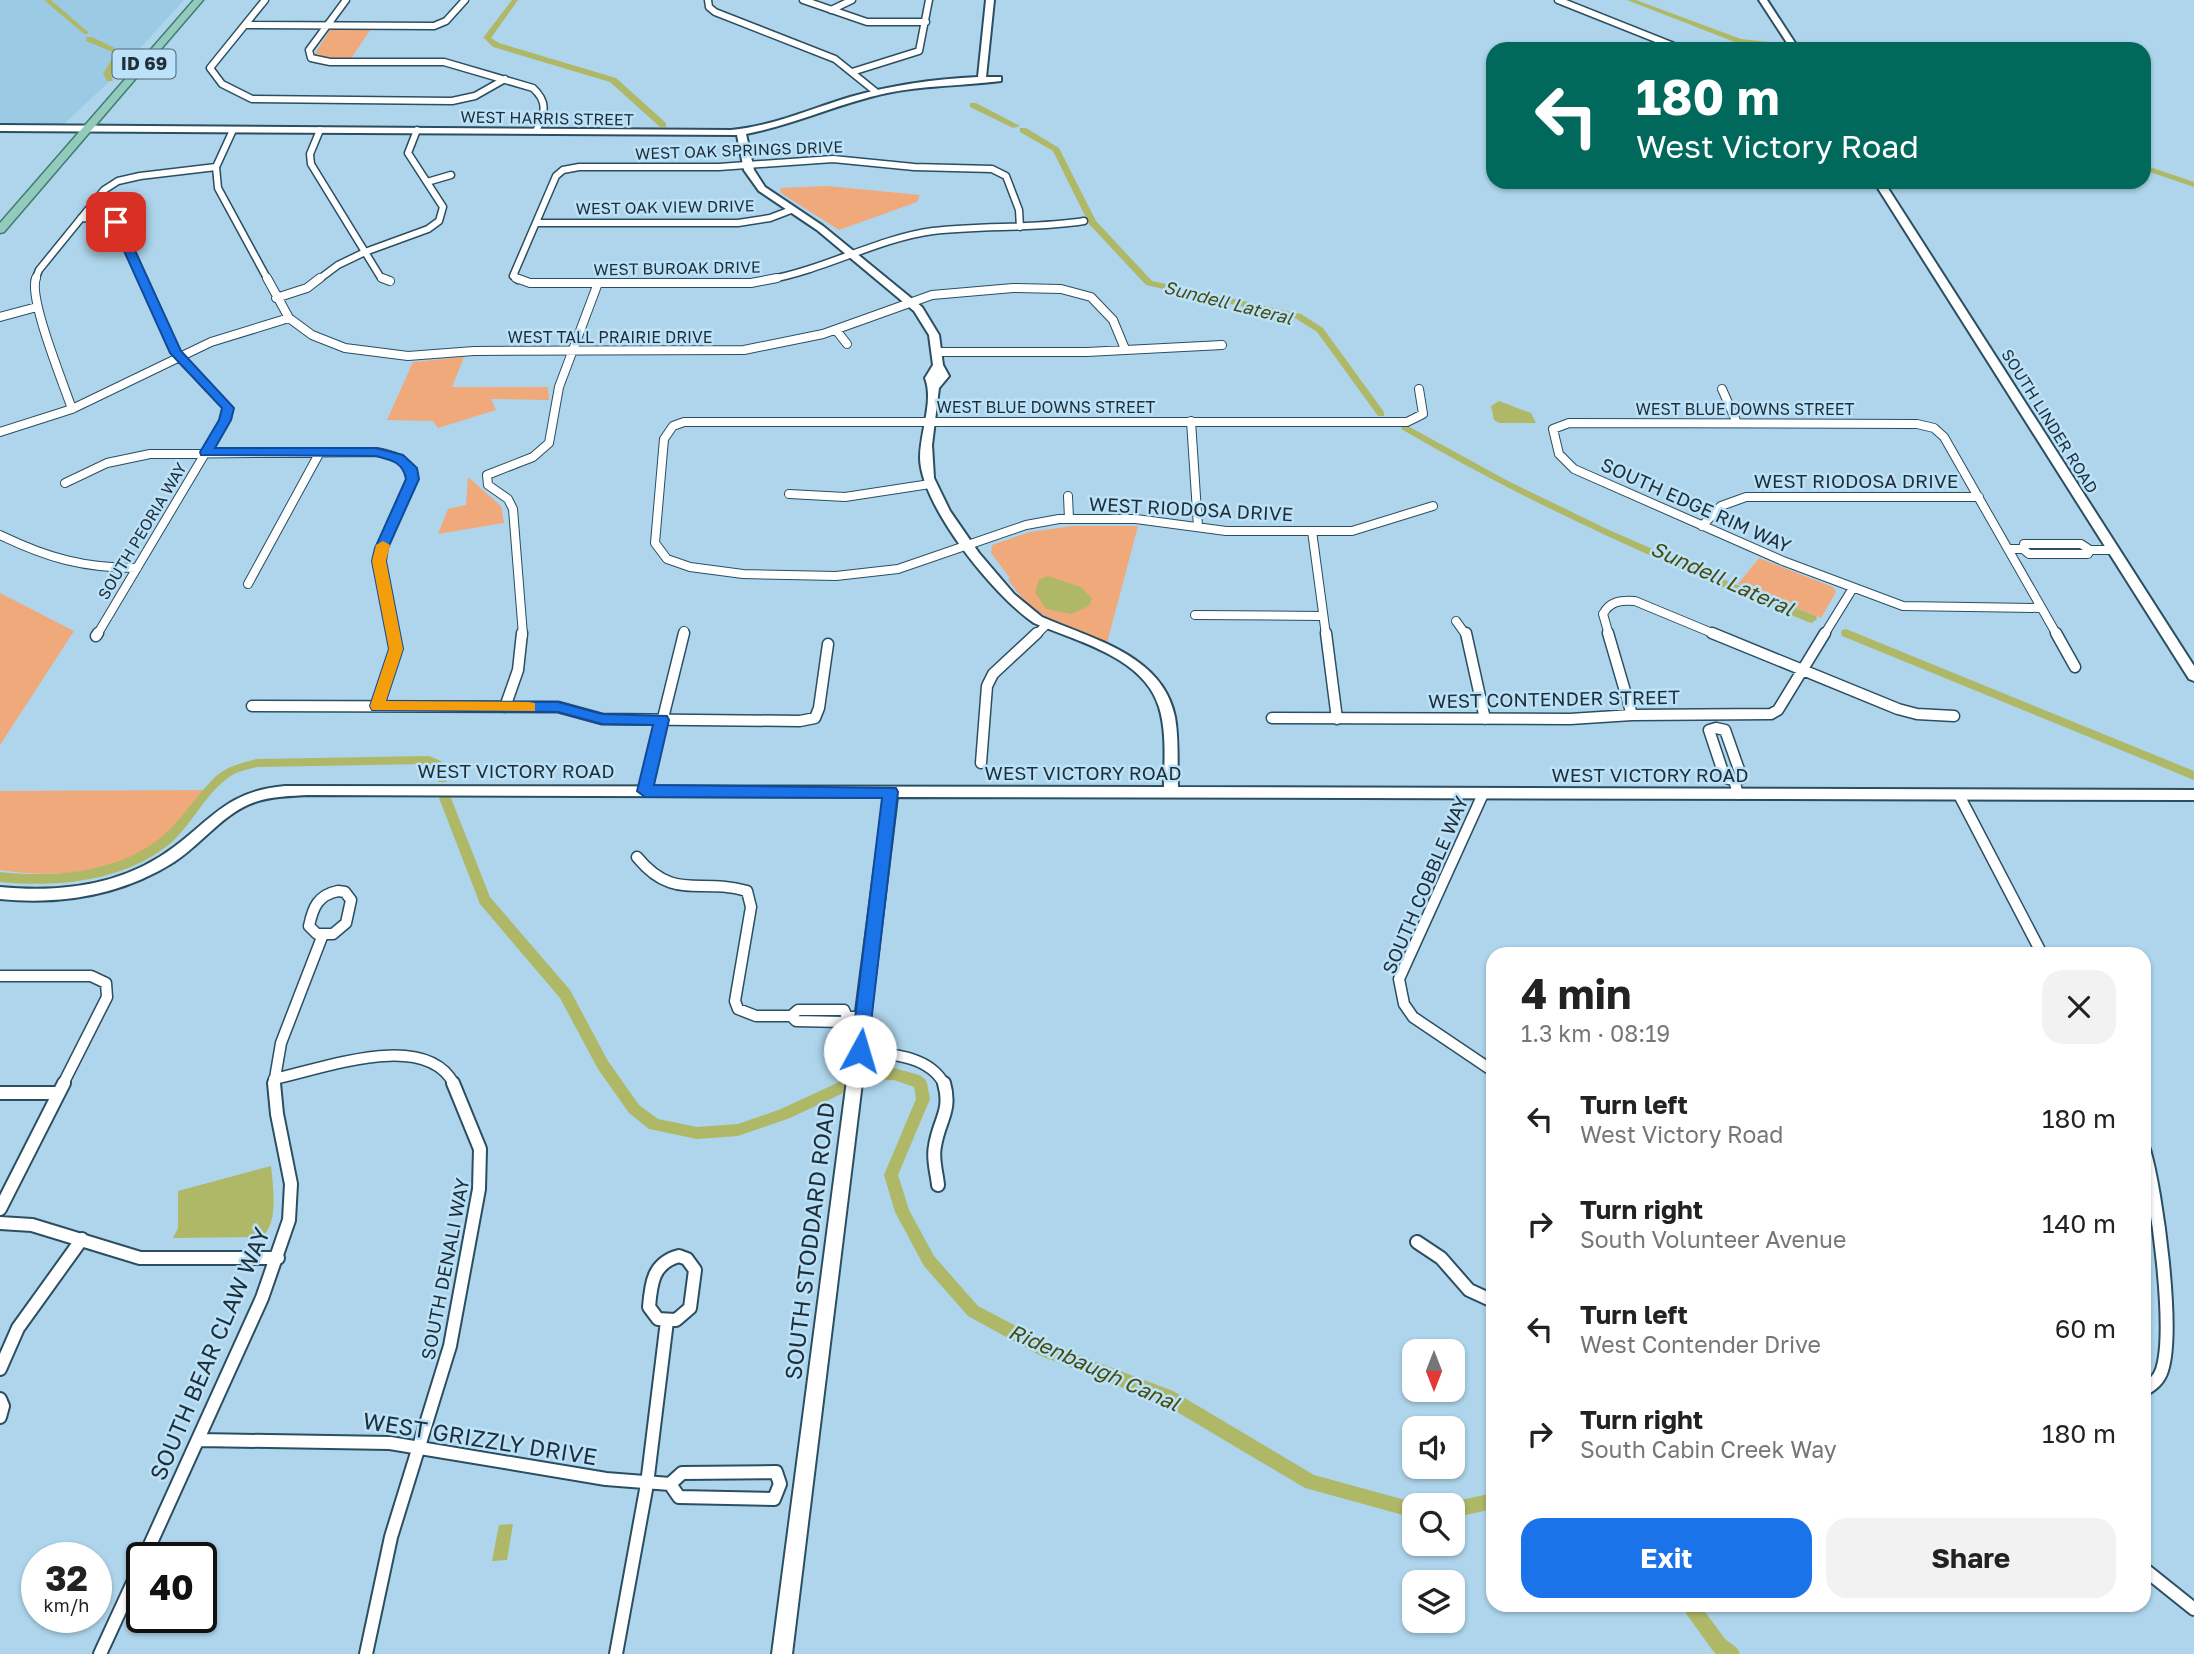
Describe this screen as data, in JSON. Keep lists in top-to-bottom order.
{
  "streets": {
    "main road": ["ID 69"],
    "street": [
      "WEST HARRIS STREET",
      "WEST OAK SPRINGS DRIVE",
      "WEST OAK VIEW DRIVE",
      "WEST BUROAK DRIVE",
      "WEST TALL PRAIRIE DRIVE",
      "WEST BLUE DOWNS STREET",
      "SOUTH LINDER ROAD",
      "WEST RIODOSA DRIVE",
      "SOUTH EDGE RIM WAY",
      "SOUTH PEORIA WAY",
      "WEST CONTENDER STREET",
      "WEST VICTORY ROAD",
      "SOUTH COBBLE WAY",
      "SOUTH STODDARD ROAD",
      "SOUTH DENALI WAY",
      "SOUTH BEAR CLAW WAY",
      "WEST GRIZZLY DRIVE"
    ]
  },
  "crossings": [
    ["ID 69", "WEST HARRIS STREET"],
    ["WEST OAK SPRINGS DRIVE", "WEST OAK VIEW DRIVE"],
    ["WEST OAK SPRINGS DRIVE", "WEST BUROAK DRIVE"],
    ["WEST OAK VIEW DRIVE", "WEST BUROAK DRIVE"],
    ["WEST BLUE DOWNS STREET", "WEST RIODOSA DRIVE"],
    ["WEST BLUE DOWNS STREET", "SOUTH EDGE RIM WAY"],
    ["WEST RIODOSA DRIVE", "SOUTH EDGE RIM WAY"],
    ["WEST VICTORY ROAD", "SOUTH COBBLE WAY"],
    ["WEST VICTORY ROAD", "SOUTH STODDARD ROAD"],
    ["SOUTH STODDARD ROAD", "WEST GRIZZLY DRIVE"],
    ["SOUTH DENALI WAY", "SOUTH BEAR CLAW WAY"],
    ["SOUTH DENALI WAY", "WEST GRIZZLY DRIVE"],
    ["SOUTH BEAR CLAW WAY", "WEST GRIZZLY DRIVE"]
  ],
  "water": ["Sundell Lateral", "Ridenbaugh Canal"],
  "north": "bottom",
  "page": {
    "turn": ["180 m", "West Victory Road"],
    "heading": ["4 min", "1.3 km · 08:19"],
    "list": [
      {
        "name": "Turn left",
        "note": "West Victory Road",
        "value": "180 m"
      },
      {
        "name": "Turn right",
        "note": "South Volunteer Avenue",
        "value": "140 m"
      },
      {
        "name": "Turn left",
        "note": "West Contender Drive",
        "value": "60 m"
      },
      {
        "name": "Turn right",
        "note": "South Cabin Creek Way",
        "value": "180 m"
      }
    ],
    "buttons": ["Exit", "Share"],
    "speed": "32 km/h",
    "limit": "40"
  }
}
